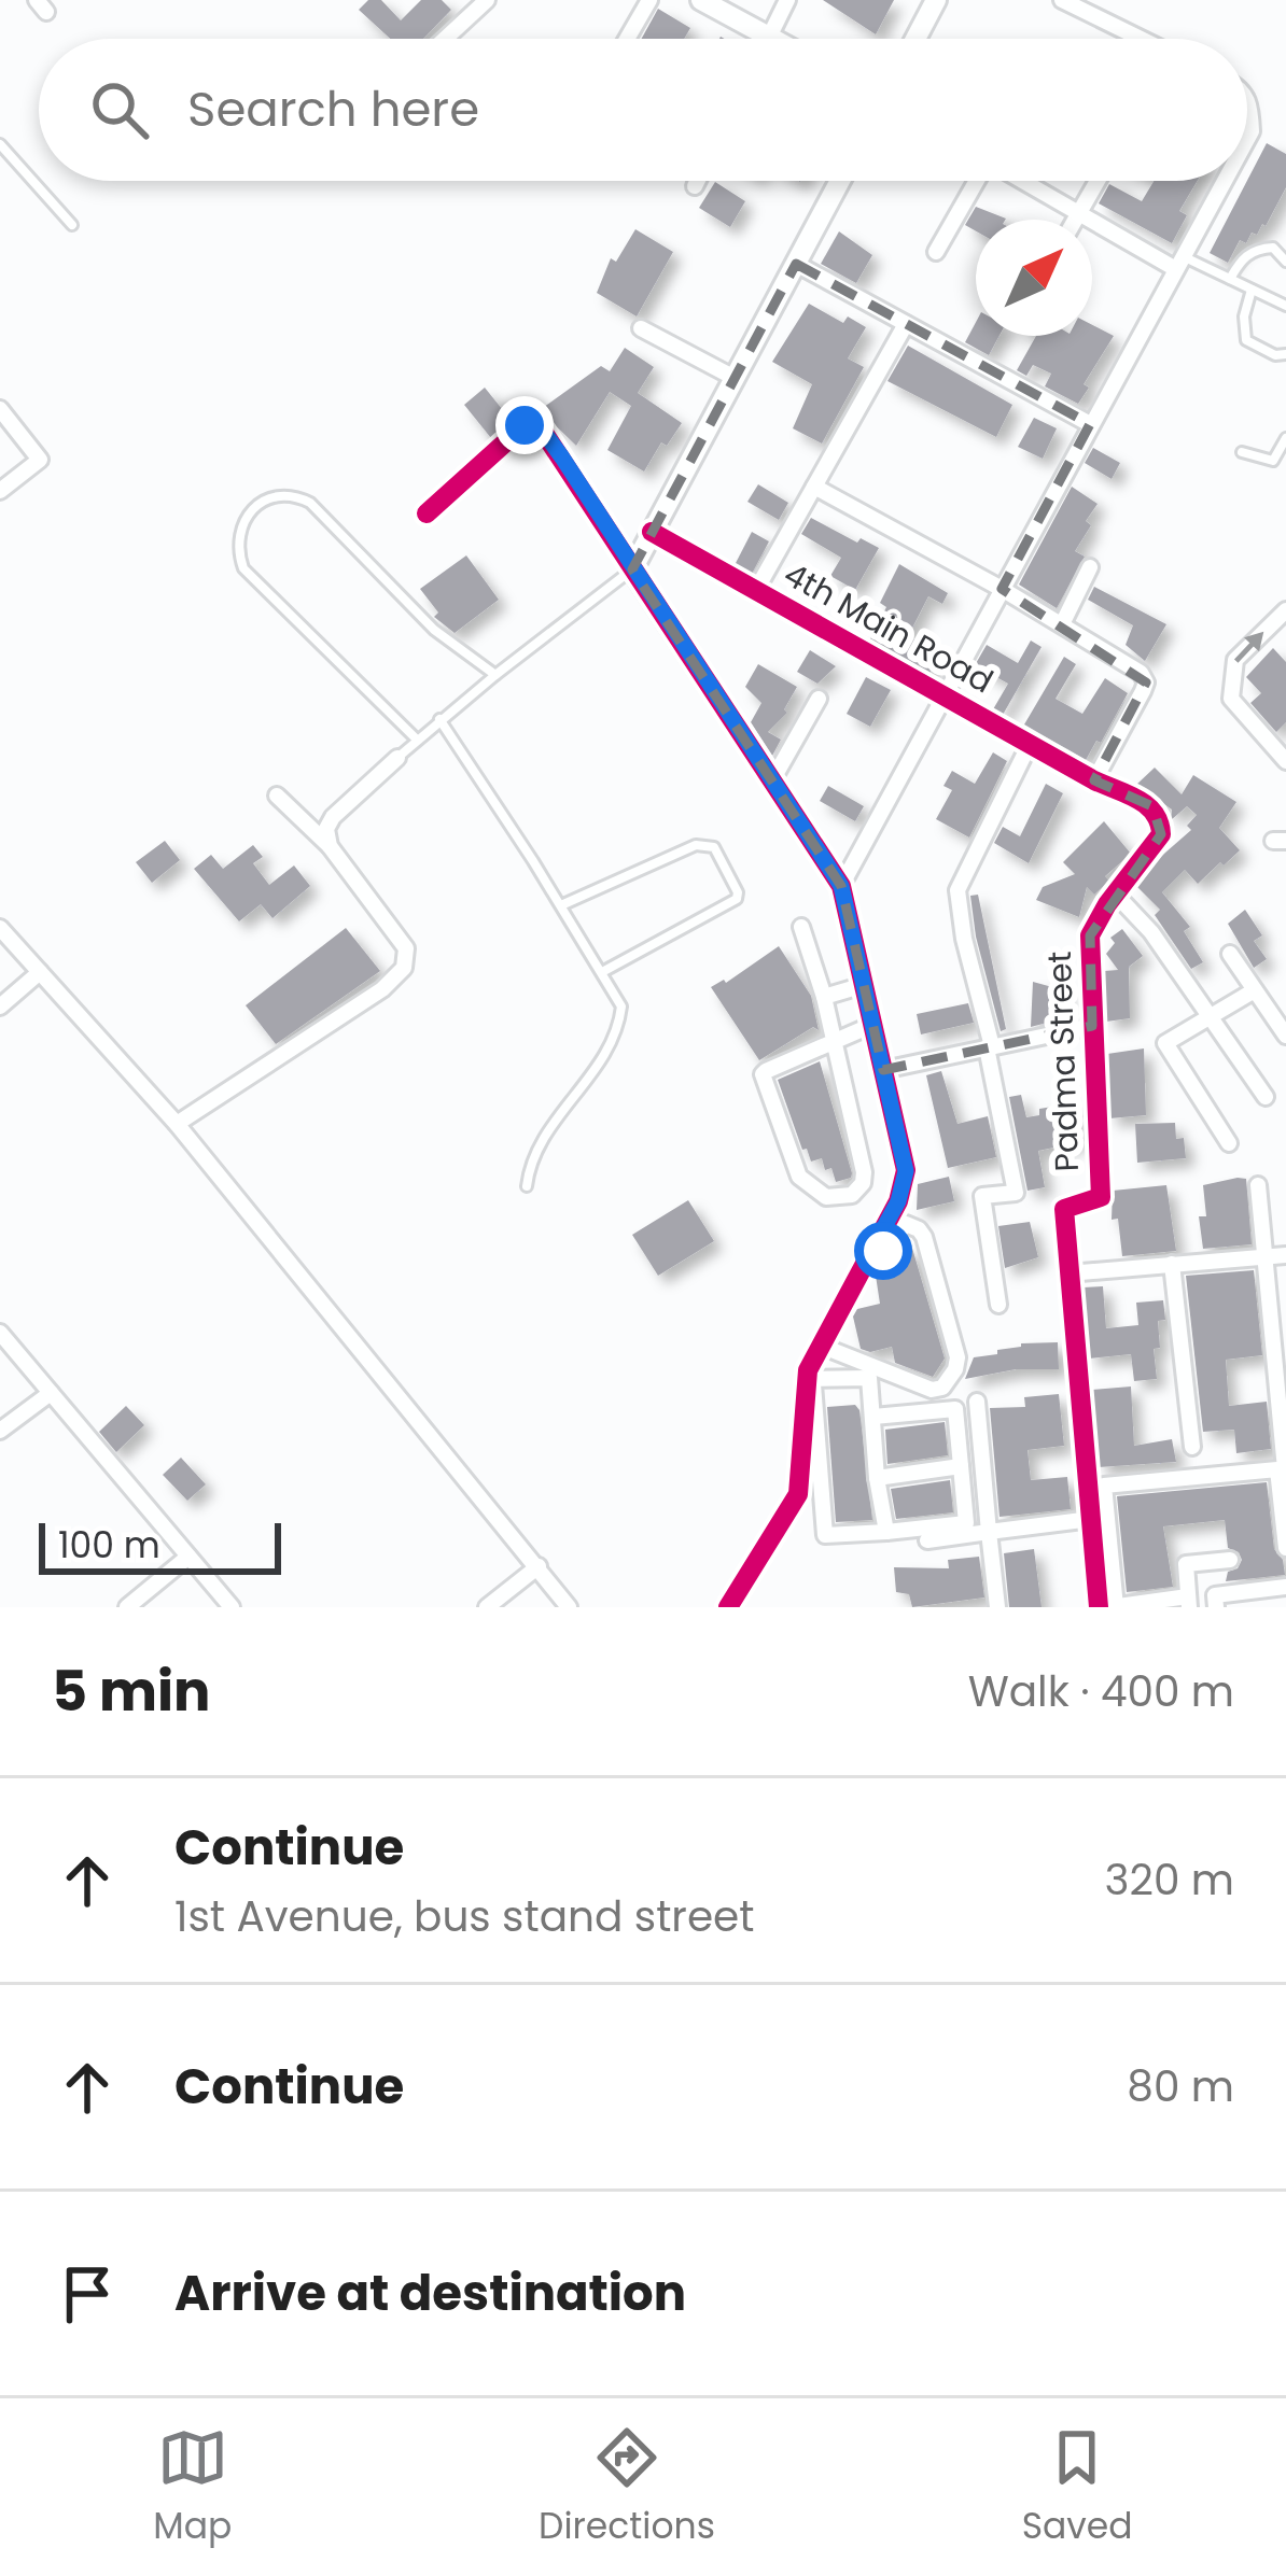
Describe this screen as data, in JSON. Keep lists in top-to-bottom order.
{
  "streets": {
    "street": ["4th Main Road", "Padma Street"]
  },
  "crossings": [
    ["4th Main Road", "Padma Street"]
  ],
  "scale_bar": "100 m",
  "north": "top right",
  "page": {
    "search": "Search here",
    "scale": "100 m",
    "heading": ["5 min", "Walk · 400 m"],
    "list": [
      ["Continue", "1st Avenue, bus stand street", "320 m"],
      ["Continue", "80 m"],
      "Arrive at destination"
    ],
    "nav": ["Map", "Directions", "Saved"]
  }
}
